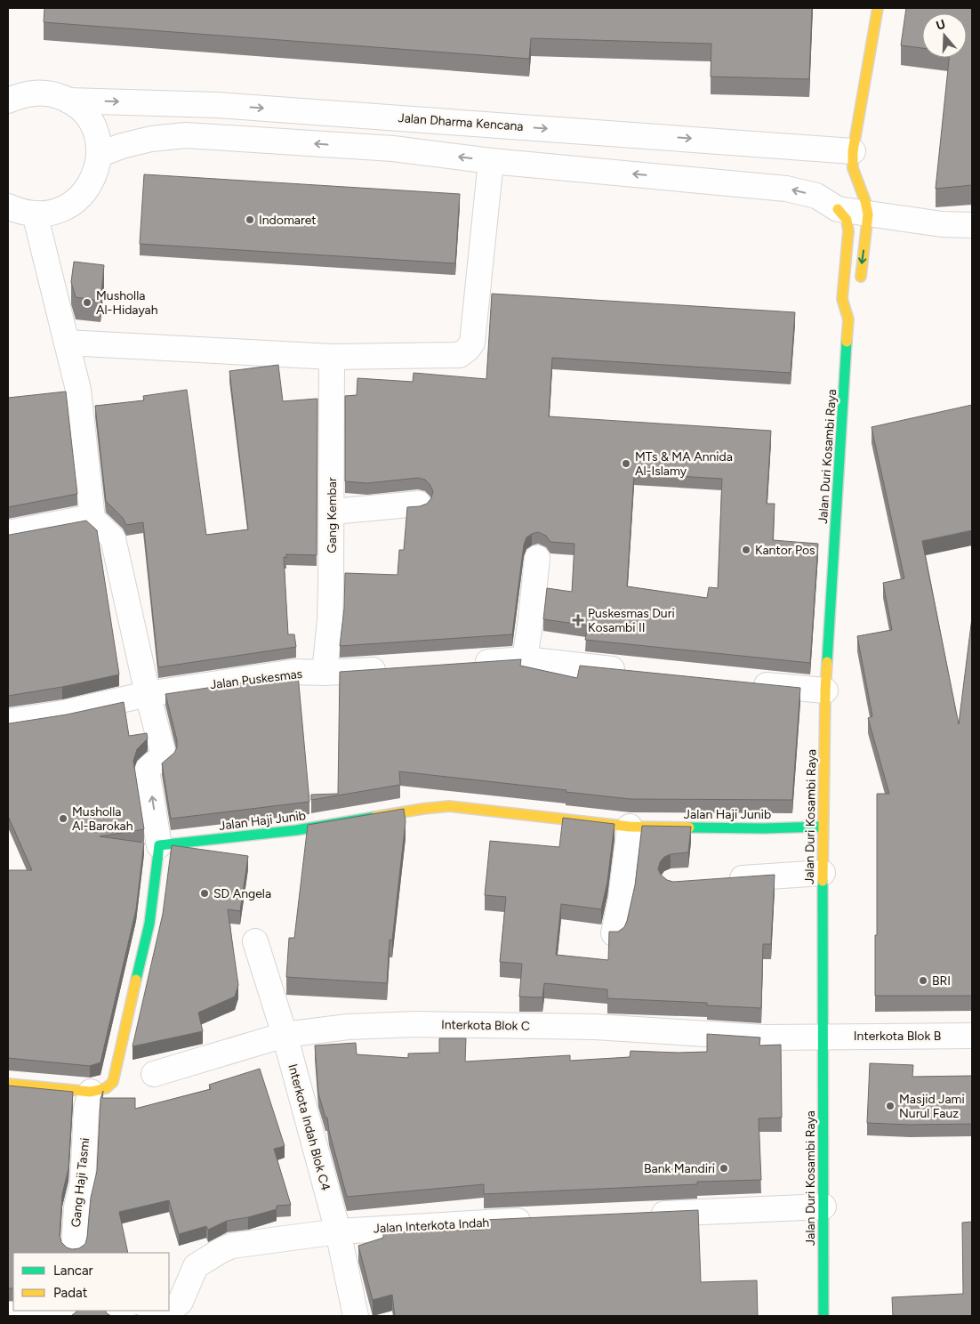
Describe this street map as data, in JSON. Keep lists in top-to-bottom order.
{
  "streets": {
    "main road": ["Jalan Duri Kosambi Raya", "Jalan Haji Junib"],
    "street": [
      "Jalan Dharma Kencana",
      "Gang Kembar",
      "Jalan Puskesmas",
      "Interkota Blok C",
      "Interkota Blok B",
      "Interkota Indah Blok C4",
      "Gang Haji Tasmi",
      "Jalan Interkota Indah"
    ]
  },
  "crossings": [
    ["Jalan Duri Kosambi Raya", "Jalan Haji Junib"],
    ["Jalan Duri Kosambi Raya", "Interkota Blok C"],
    ["Jalan Duri Kosambi Raya", "Interkota Blok B"],
    ["Gang Kembar", "Jalan Puskesmas"],
    ["Interkota Blok C", "Interkota Blok B"],
    ["Interkota Blok C", "Interkota Indah Blok C4"],
    ["Interkota Indah Blok C4", "Jalan Interkota Indah"]
  ],
  "places": {
    "other": [
      "Indomaret",
      "Musholla Al-Hidayah",
      "MTs & MA Annida Al-Islamy",
      "Kantor Pos",
      "Musholla Al-Barokah",
      "SD Angela",
      "BRI",
      "Masjid Jami Nurul Fauz",
      "Bank Mandiri"
    ],
    "health": ["Puskesmas Duri Kosambi II"]
  },
  "legend": ["Lancar", "Padat"],
  "north": "top"
}
